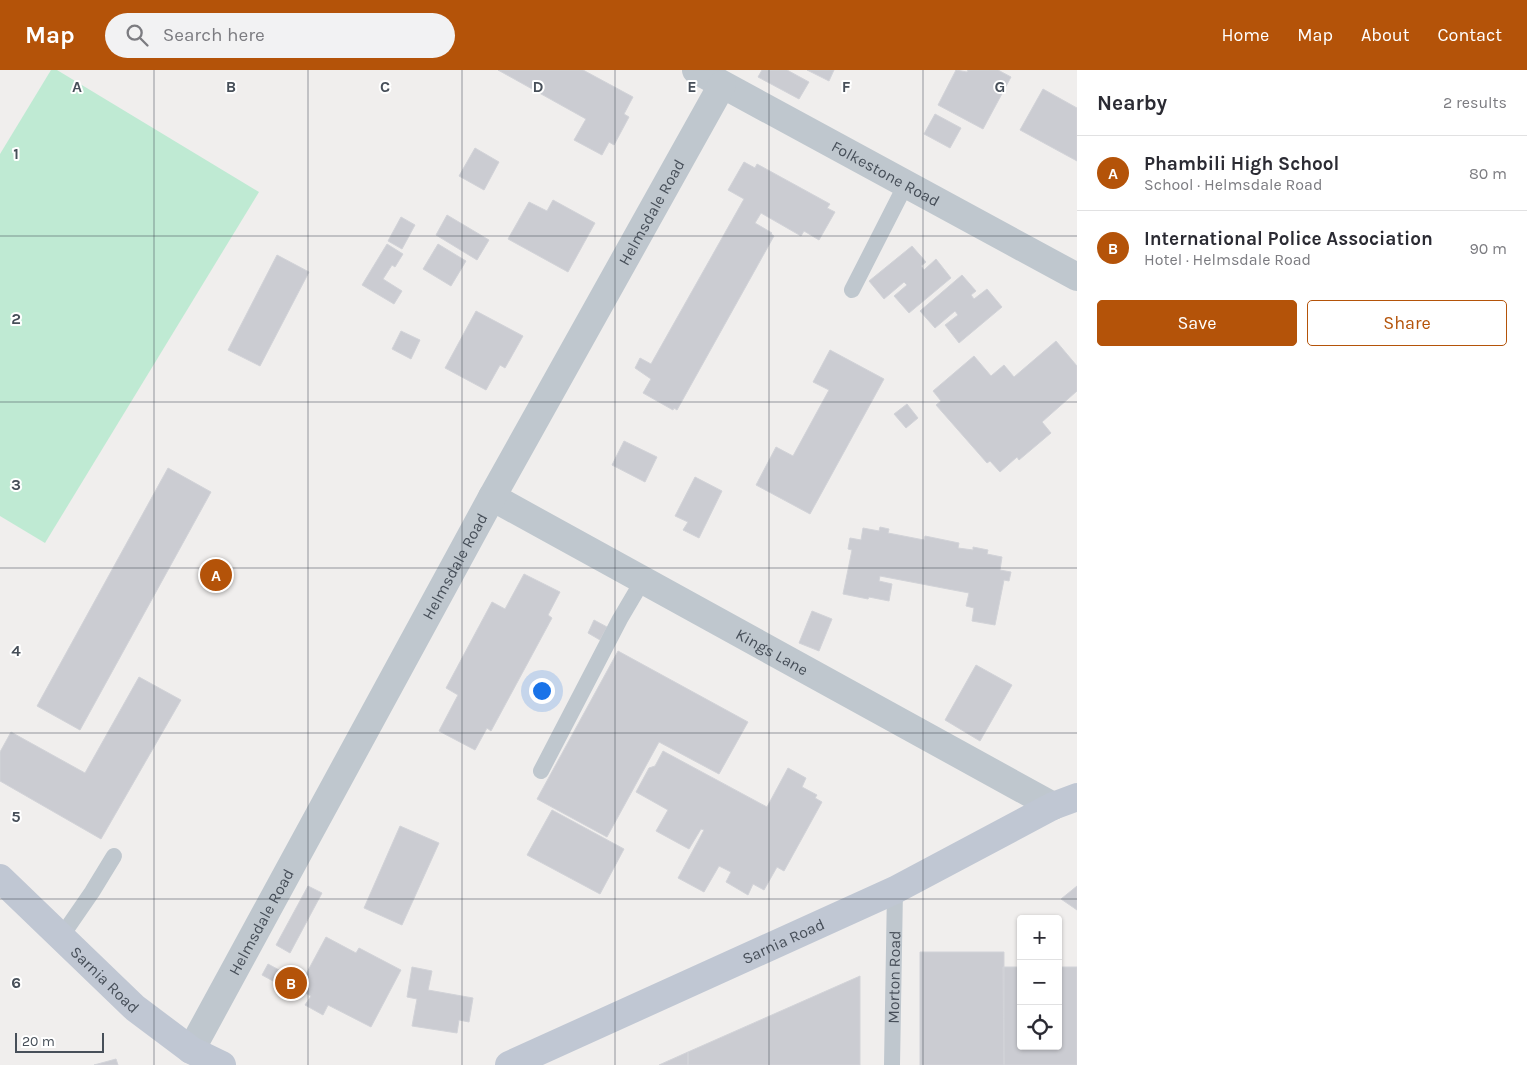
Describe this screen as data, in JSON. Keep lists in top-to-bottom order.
{
  "streets": {
    "main road": ["Sarnia Road"],
    "street": ["Folkestone Road", "Helmsdale Road", "Kings Lane"],
    "lane": ["Morton Road"]
  },
  "crossings": [
    ["Folkestone Road", "Helmsdale Road"],
    ["Helmsdale Road", "Kings Lane"],
    ["Helmsdale Road", "Sarnia Road"],
    ["Kings Lane", "Sarnia Road"],
    ["Sarnia Road", "Morton Road"]
  ],
  "scale_bar": "20 m",
  "page": {
    "header": "Map",
    "search": "Search here",
    "nav": [
      "Home",
      "Map",
      "About",
      "Contact"
    ],
    "heading": ["Nearby", "2 results"],
    "list": [
      {
        "mark": "A",
        "name": "Phambili High School",
        "note": "School · Helmsdale Road",
        "value": "80 m"
      },
      {
        "mark": "B",
        "name": "International Police Association",
        "note": "Hotel · Helmsdale Road",
        "value": "90 m"
      }
    ],
    "buttons": ["Save", "Share"],
    "pins": ["A", "B"],
    "map_buttons": ["+", "−"],
    "scale": "20 m"
  },
  "grid": {
    "columns": [
      "A",
      "B",
      "C",
      "D",
      "E",
      "F",
      "G"
    ],
    "rows": [
      "1",
      "2",
      "3",
      "4",
      "5",
      "6"
    ]
  }
}
